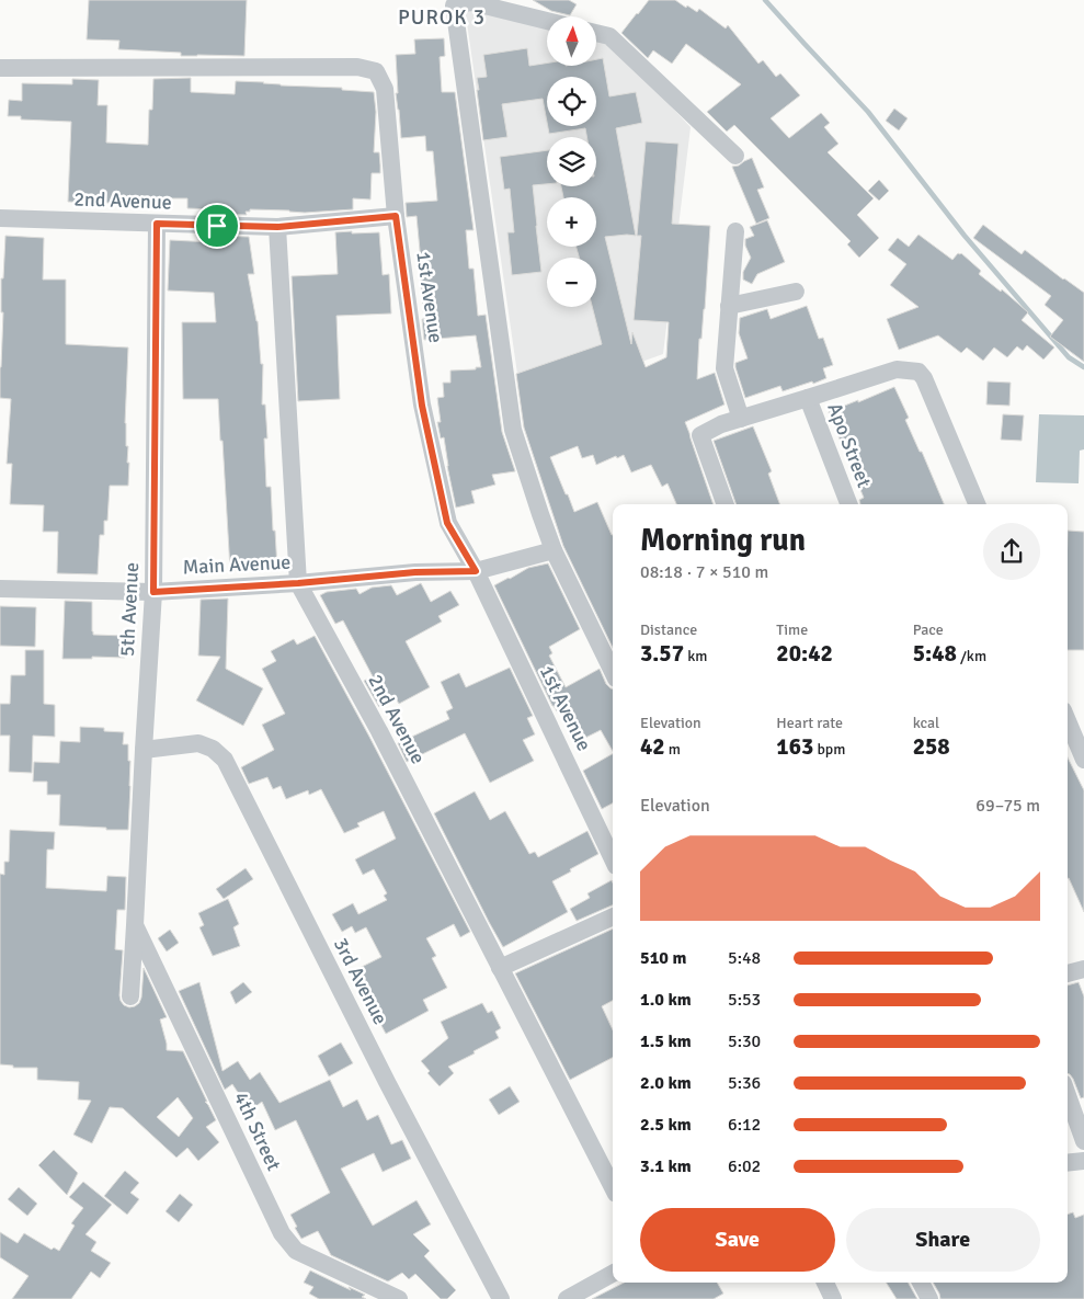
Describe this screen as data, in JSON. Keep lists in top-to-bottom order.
{
  "streets": {
    "street": [
      "2nd Avenue",
      "1st Avenue",
      "Apo Street",
      "Main Avenue",
      "5th Avenue",
      "3rd Avenue",
      "4th Street"
    ]
  },
  "crossings": [
    ["2nd Avenue", "1st Avenue"],
    ["2nd Avenue", "Main Avenue"],
    ["2nd Avenue", "5th Avenue"],
    ["1st Avenue", "Main Avenue"],
    ["Main Avenue", "5th Avenue"],
    ["5th Avenue", "3rd Avenue"],
    ["5th Avenue", "4th Street"]
  ],
  "districts": ["PUROK 3"],
  "north": "top",
  "page": {
    "map_buttons": ["+", "−"],
    "heading": ["Morning run", "08:18 · 7 × 510 m"],
    "stats": [
      ["Distance", "3.57 km"],
      ["Time", "20:42"],
      ["Pace", "5:48 /km"],
      ["Elevation", "42 m"],
      ["Heart rate", "163 bpm"],
      ["kcal", "258"]
    ],
    "chart": ["Elevation", "69–75 m"],
    "list": [
      {
        "name": "510 m",
        "note": "5:48"
      },
      {
        "name": "1.0 km",
        "note": "5:53"
      },
      {
        "name": "1.5 km",
        "note": "5:30"
      },
      {
        "name": "2.0 km",
        "note": "5:36"
      },
      {
        "name": "2.5 km",
        "note": "6:12"
      },
      {
        "name": "3.1 km",
        "note": "6:02"
      }
    ],
    "buttons": ["Save", "Share"]
  }
}
